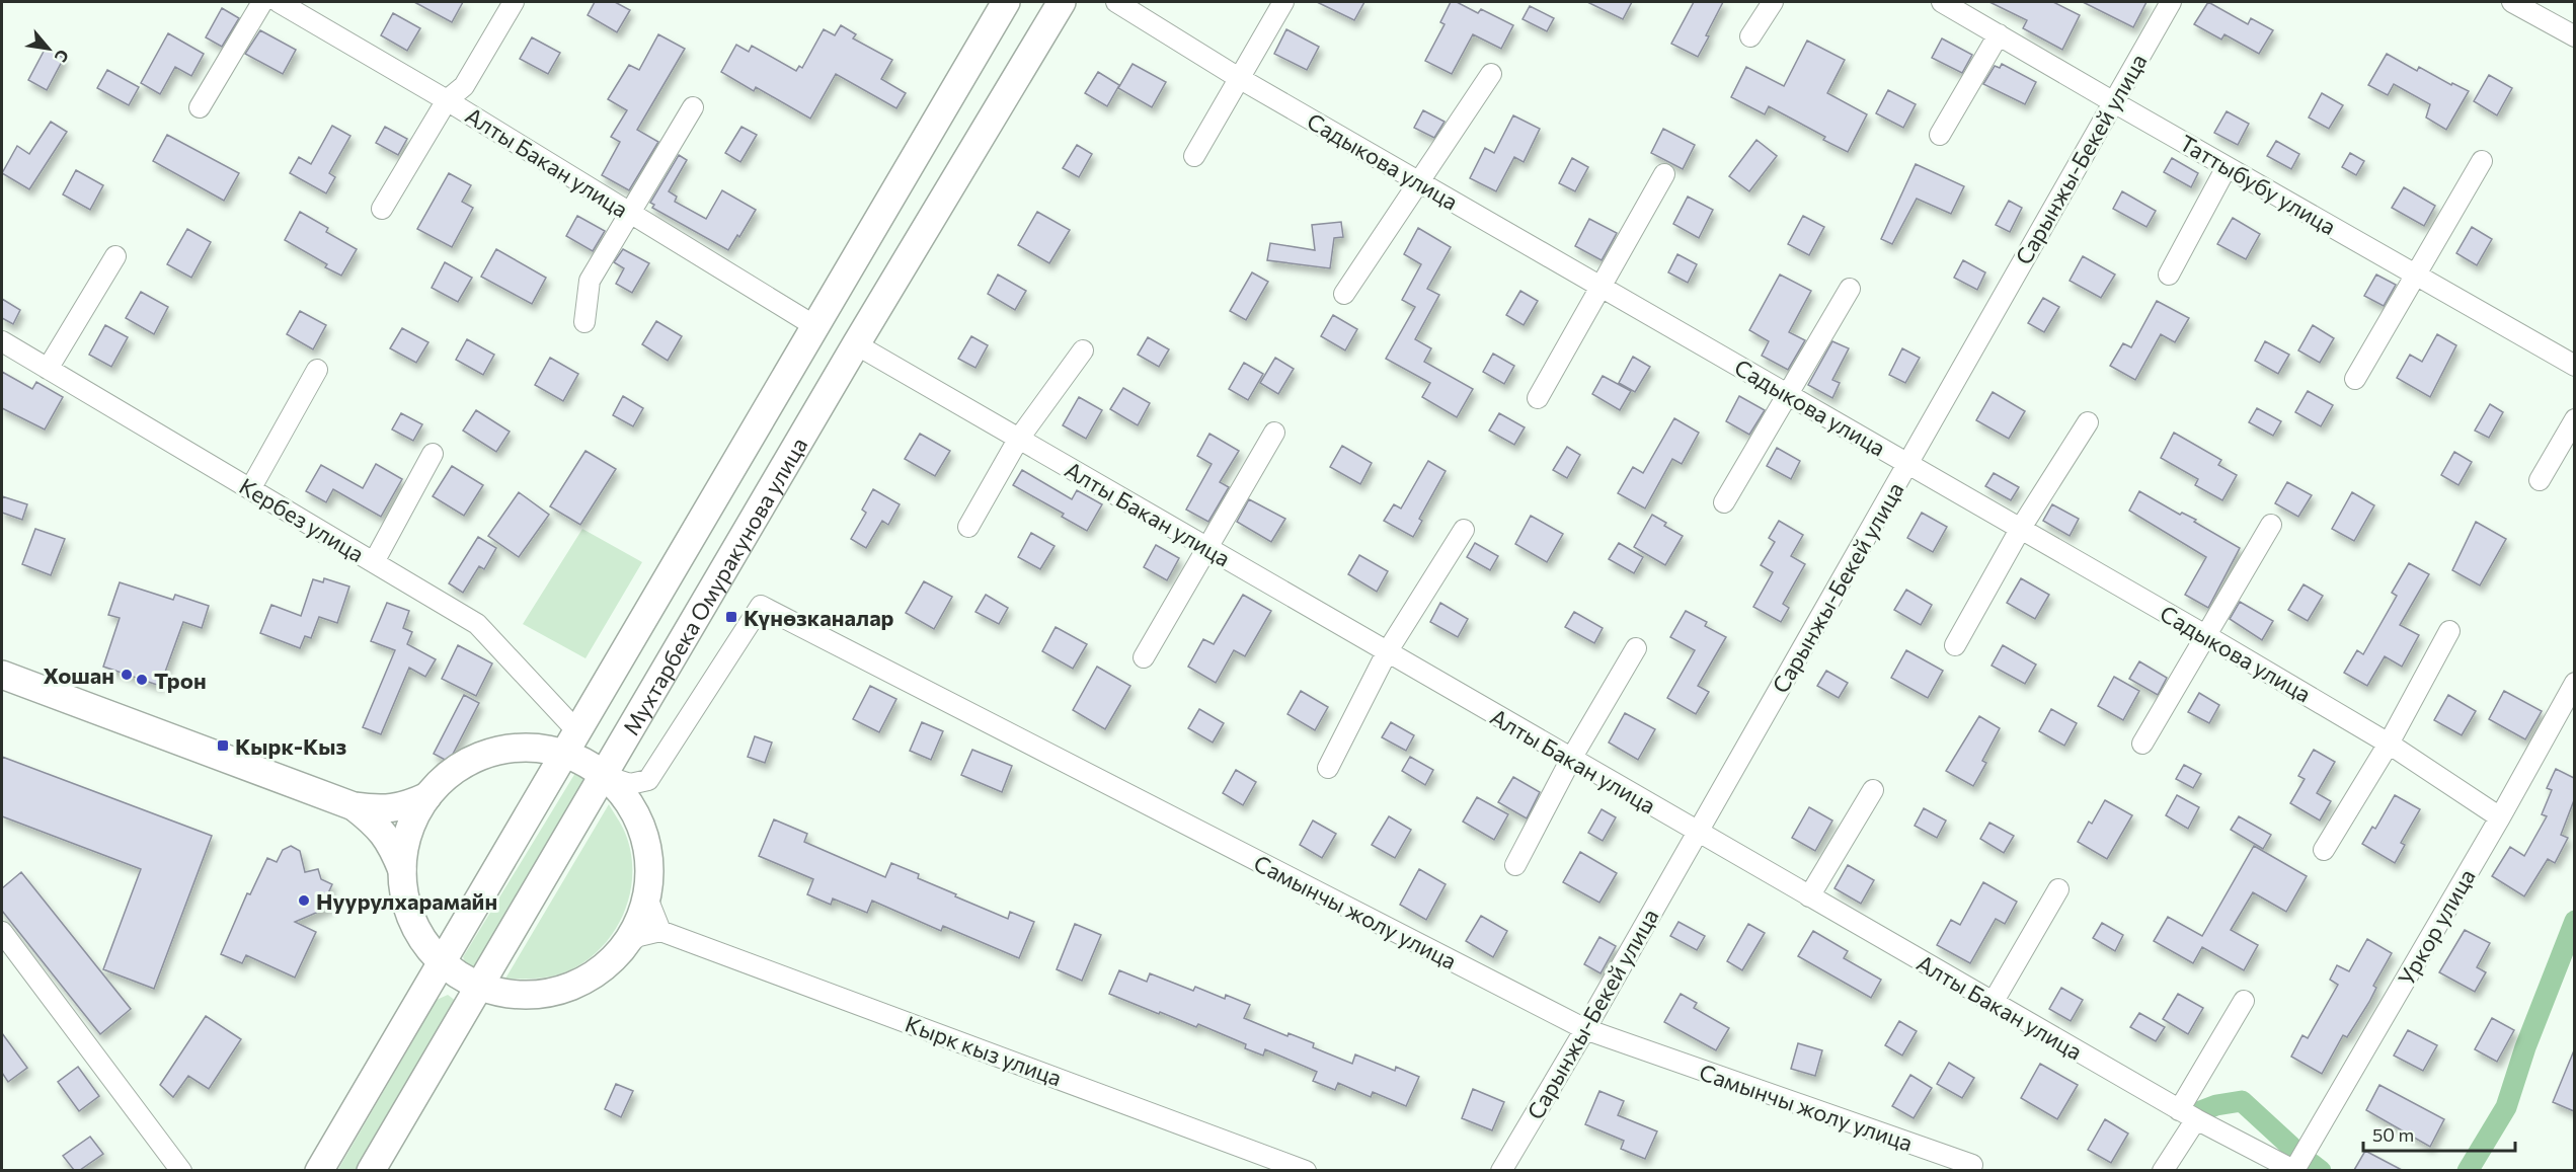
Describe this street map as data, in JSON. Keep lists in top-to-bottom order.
{
  "streets": {
    "main road": ["Мухтарбека Омуракунова улица"],
    "street": [
      "Сарынжы-Бекей улица",
      "Садыкова улица",
      "Алты Бакан улица",
      "Таттыбубу улица",
      "Кербез улица",
      "Самынчы жолу улица",
      "Уркор улица",
      "Кырк кыз улица"
    ]
  },
  "crossings": [
    ["Сарынжы-Бекей улица", "Садыкова улица"],
    ["Сарынжы-Бекей улица", "Алты Бакан улица"],
    ["Сарынжы-Бекей улица", "Таттыбубу улица"],
    ["Сарынжы-Бекей улица", "Самынчы жолу улица"],
    ["Садыкова улица", "Уркор улица"],
    ["Алты Бакан улица", "Мухтарбека Омуракунова улица"],
    ["Алты Бакан улица", "Уркор улица"],
    ["Кербез улица", "Мухтарбека Омуракунова улица"],
    ["Мухтарбека Омуракунова улица", "Самынчы жолу улица"]
  ],
  "places": {
    "transit": ["Күнөзканалар", "Кырк-Кыз"],
    "other": ["Хошан", "Трон", "Нуурулхарамайн"]
  },
  "scale_bar": "50 m",
  "north": "bottom right"
}
